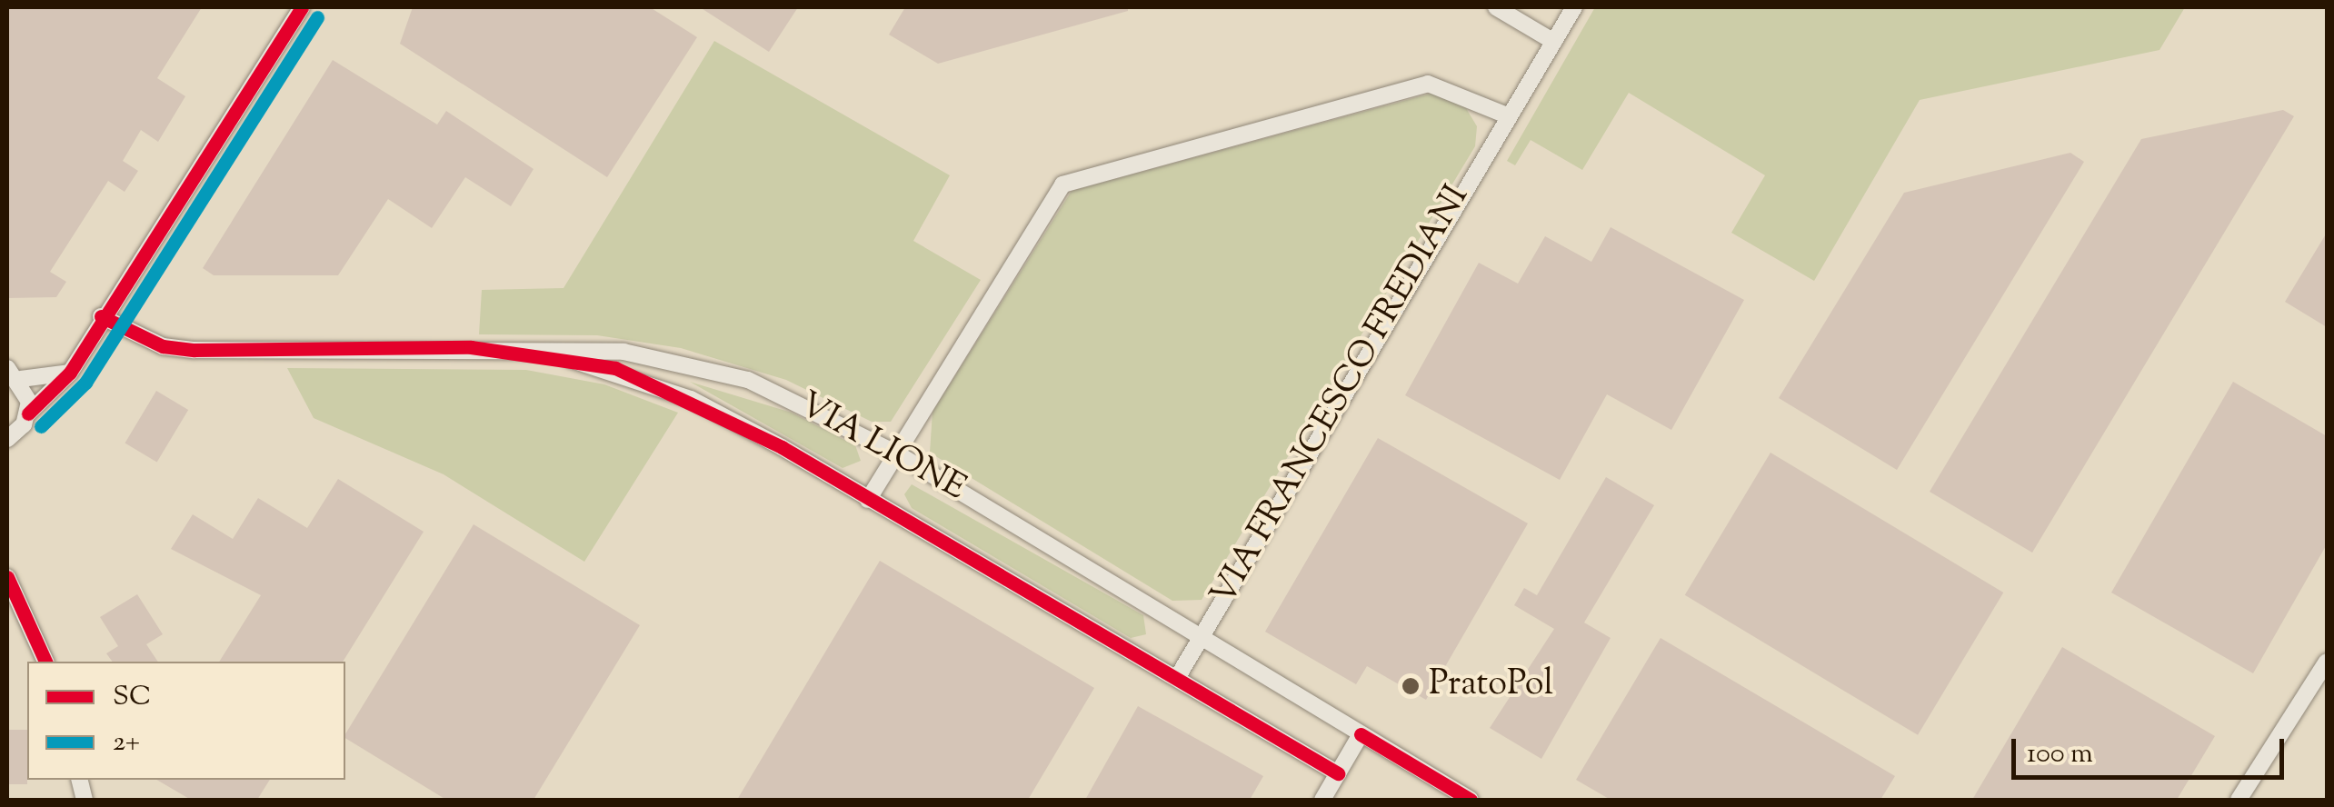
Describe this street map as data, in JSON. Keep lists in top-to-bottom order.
{
  "streets": {
    "street": ["VIA FRANCESCO FREDIANI", "VIA LIONE"]
  },
  "crossings": [
    ["VIA FRANCESCO FREDIANI", "VIA LIONE"]
  ],
  "places": ["PratoPol"],
  "lines": ["transit line SC", "transit line 2+"],
  "legend": ["SC", "2+"],
  "scale_bar": "100 m"
}
